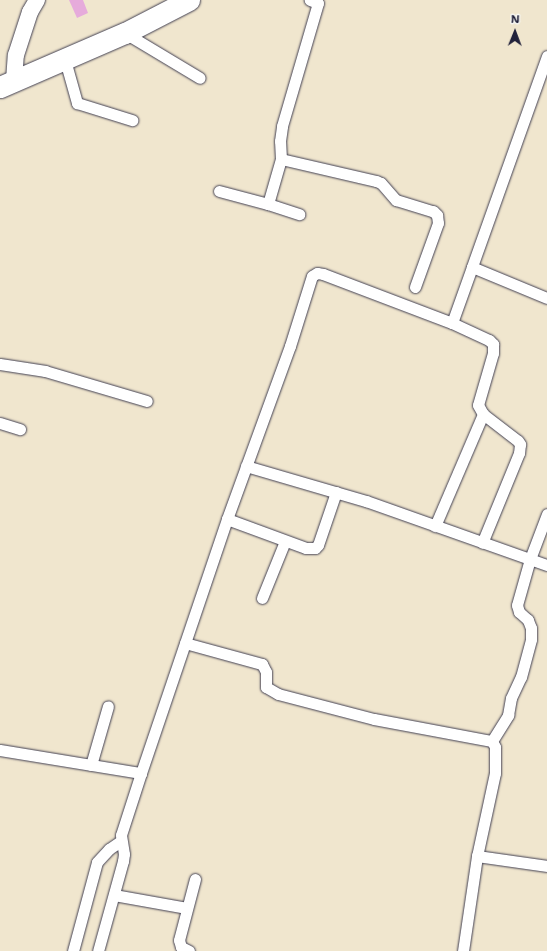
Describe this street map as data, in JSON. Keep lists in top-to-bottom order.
{
  "north": "top"
}
